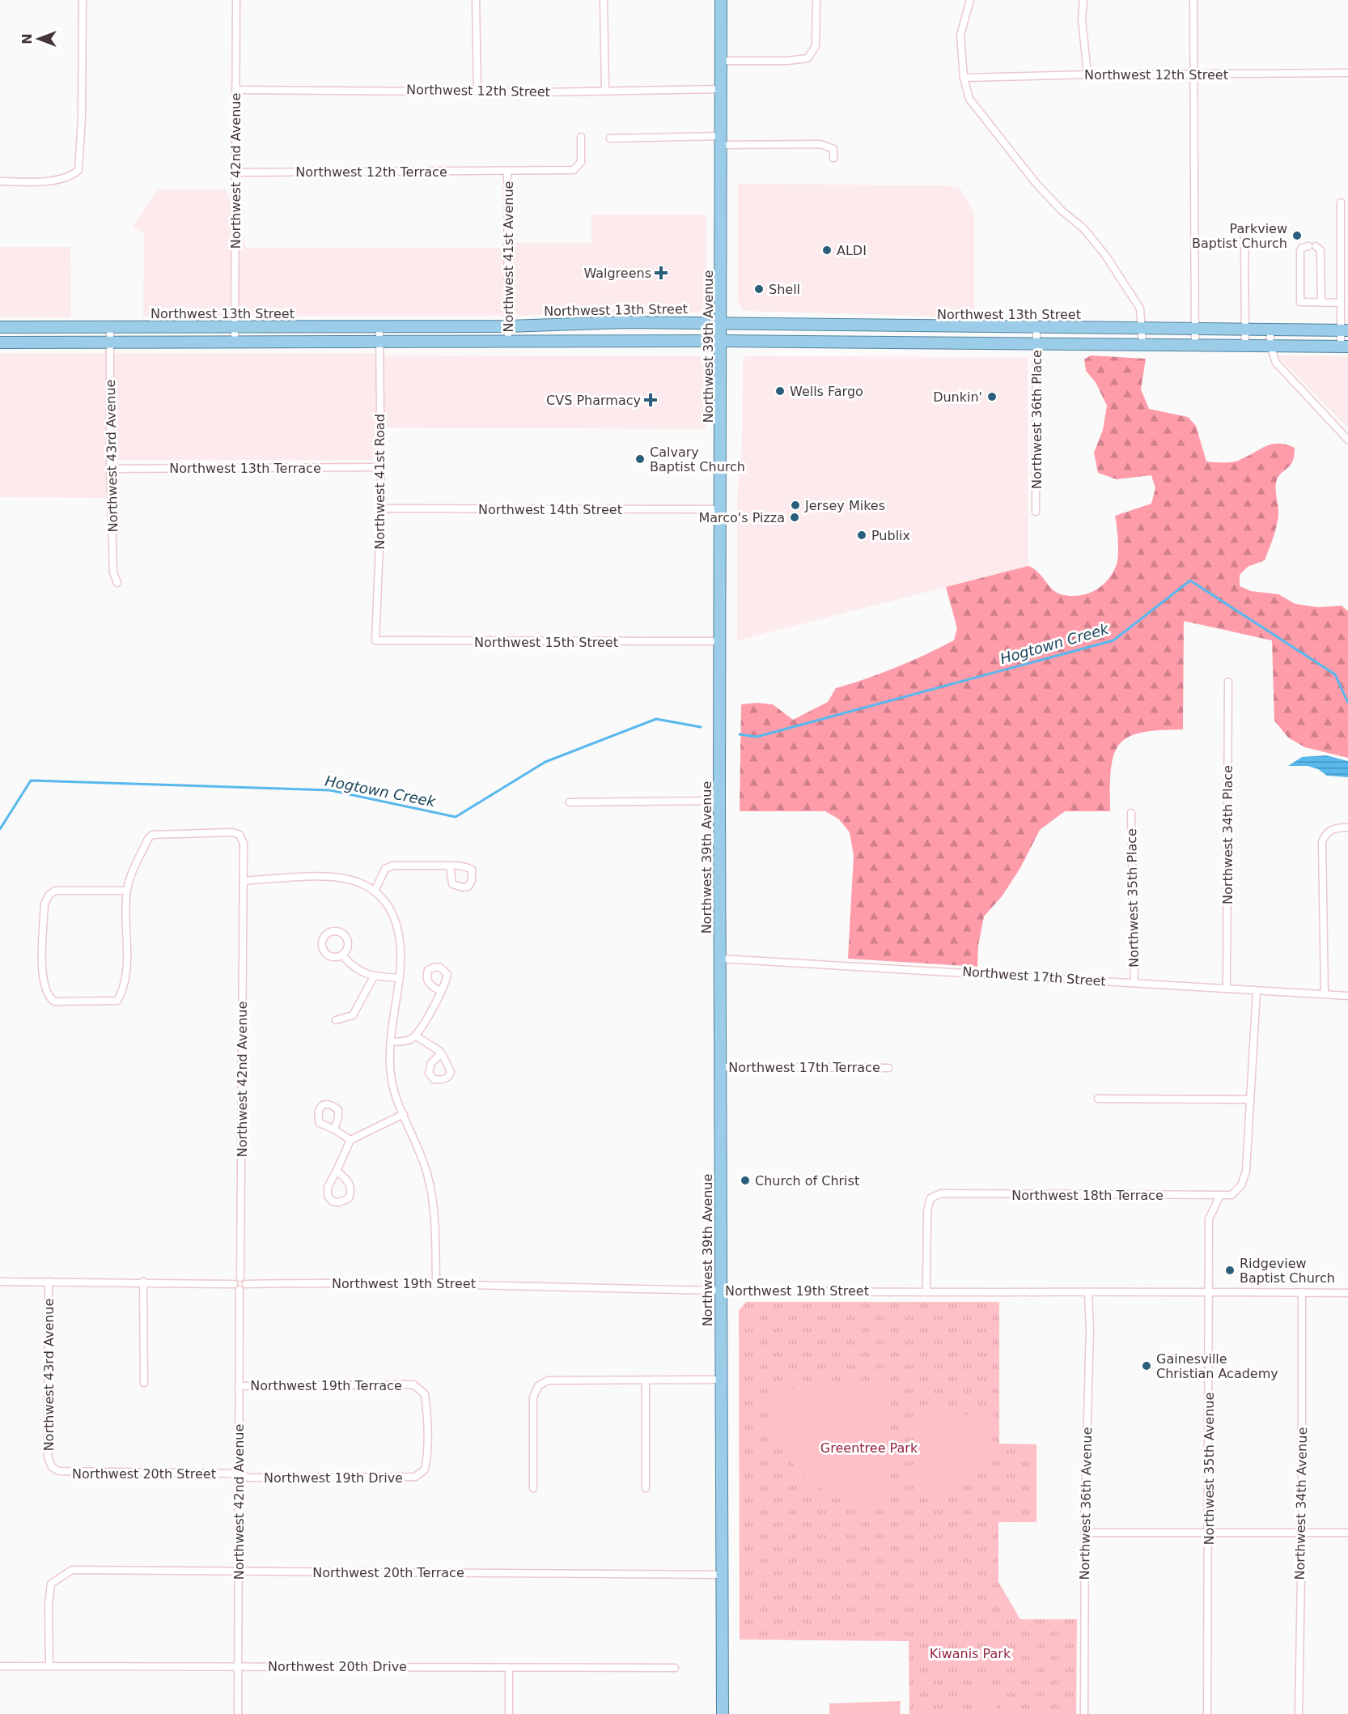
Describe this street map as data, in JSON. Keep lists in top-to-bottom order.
{
  "streets": {
    "main road": ["Northwest 13th Street", "Northwest 39th Avenue"],
    "street": [
      "Northwest 12th Street",
      "Northwest 42nd Avenue",
      "Northwest 12th Terrace",
      "Northwest 41st Avenue",
      "Northwest 36th Place",
      "Northwest 43rd Avenue",
      "Northwest 13th Terrace",
      "Northwest 41st Road",
      "Northwest 14th Street",
      "Northwest 15th Street",
      "Northwest 34th Place",
      "Northwest 35th Place",
      "Northwest 17th Street",
      "Northwest 17th Terrace",
      "Northwest 18th Terrace",
      "Northwest 19th Street",
      "Northwest 19th Terrace",
      "Northwest 35th Avenue",
      "Northwest 20th Street",
      "Northwest 19th Drive",
      "Northwest 36th Avenue",
      "Northwest 34th Avenue",
      "Northwest 20th Terrace",
      "Northwest 20th Drive"
    ]
  },
  "crossings": [
    ["Northwest 12th Street", "Northwest 42nd Avenue"],
    ["Northwest 12th Street", "Northwest 39th Avenue"],
    ["Northwest 42nd Avenue", "Northwest 12th Terrace"],
    ["Northwest 42nd Avenue", "Northwest 13th Street"],
    ["Northwest 42nd Avenue", "Northwest 19th Street"],
    ["Northwest 42nd Avenue", "Northwest 19th Terrace"],
    ["Northwest 42nd Avenue", "Northwest 20th Street"],
    ["Northwest 42nd Avenue", "Northwest 19th Drive"],
    ["Northwest 42nd Avenue", "Northwest 20th Terrace"],
    ["Northwest 42nd Avenue", "Northwest 20th Drive"],
    ["Northwest 12th Terrace", "Northwest 41st Avenue"],
    ["Northwest 41st Avenue", "Northwest 13th Street"],
    ["Northwest 13th Street", "Northwest 39th Avenue"],
    ["Northwest 13th Street", "Northwest 36th Place"],
    ["Northwest 13th Street", "Northwest 43rd Avenue"],
    ["Northwest 13th Street", "Northwest 41st Road"],
    ["Northwest 39th Avenue", "Northwest 14th Street"],
    ["Northwest 39th Avenue", "Northwest 15th Street"],
    ["Northwest 39th Avenue", "Northwest 17th Street"],
    ["Northwest 39th Avenue", "Northwest 17th Terrace"],
    ["Northwest 39th Avenue", "Northwest 19th Street"],
    ["Northwest 39th Avenue", "Northwest 20th Terrace"],
    ["Northwest 43rd Avenue", "Northwest 13th Terrace"],
    ["Northwest 43rd Avenue", "Northwest 20th Street"],
    ["Northwest 13th Terrace", "Northwest 41st Road"],
    ["Northwest 41st Road", "Northwest 14th Street"],
    ["Northwest 41st Road", "Northwest 15th Street"],
    ["Northwest 34th Place", "Northwest 17th Street"],
    ["Northwest 35th Place", "Northwest 17th Street"],
    ["Northwest 18th Terrace", "Northwest 19th Street"],
    ["Northwest 18th Terrace", "Northwest 35th Avenue"],
    ["Northwest 19th Street", "Northwest 35th Avenue"],
    ["Northwest 19th Street", "Northwest 36th Avenue"],
    ["Northwest 19th Street", "Northwest 34th Avenue"],
    ["Northwest 19th Terrace", "Northwest 19th Drive"],
    ["Northwest 20th Street", "Northwest 19th Drive"],
    ["Northwest 20th Terrace", "Northwest 20th Drive"]
  ],
  "water": ["Hogtown Creek"],
  "parks": ["Greentree Park", "Kiwanis Park"],
  "places": {
    "other": [
      "Parkview Baptist Church",
      "ALDI",
      "Shell",
      "Wells Fargo",
      "Dunkin'",
      "Calvary Baptist Church",
      "Jersey Mikes",
      "Marco's Pizza",
      "Publix",
      "Church of Christ",
      "Ridgeview Baptist Church",
      "Gainesville Christian Academy"
    ],
    "health": ["Walgreens", "CVS Pharmacy"]
  },
  "north": "left"
}
